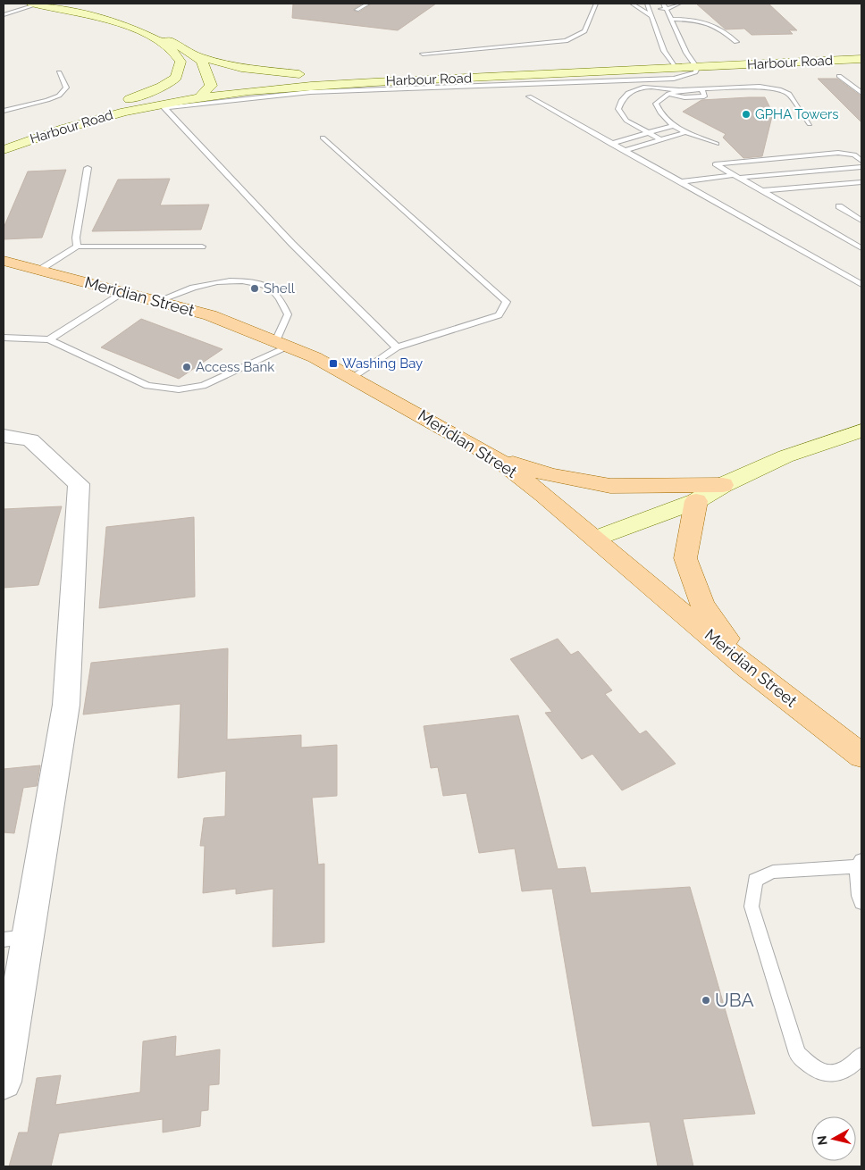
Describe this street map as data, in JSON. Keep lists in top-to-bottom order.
{
  "streets": {
    "main road": ["Harbour Road", "Meridian Street"]
  },
  "places": {
    "other": [
      "GPHA Towers",
      "Shell",
      "Access Bank",
      "UBA"
    ],
    "transit": ["Washing Bay"]
  },
  "north": "left"
}
